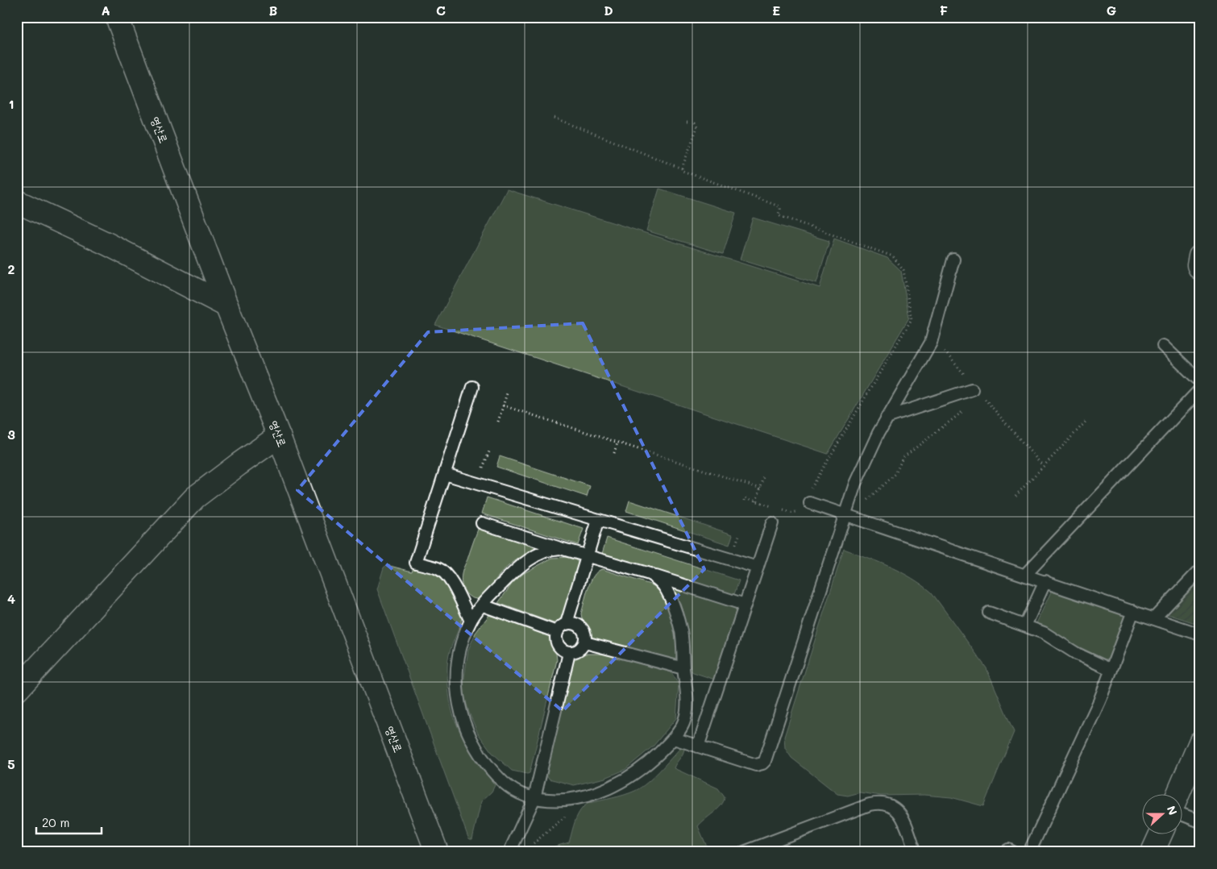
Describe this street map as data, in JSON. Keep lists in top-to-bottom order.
{
  "streets": {
    "main road": ["영산로"]
  },
  "scale_bar": "20 m",
  "north": "right",
  "grid": {
    "columns": [
      "A",
      "B",
      "C",
      "D",
      "E",
      "F",
      "G"
    ],
    "rows": [
      "1",
      "2",
      "3",
      "4",
      "5"
    ]
  }
}
